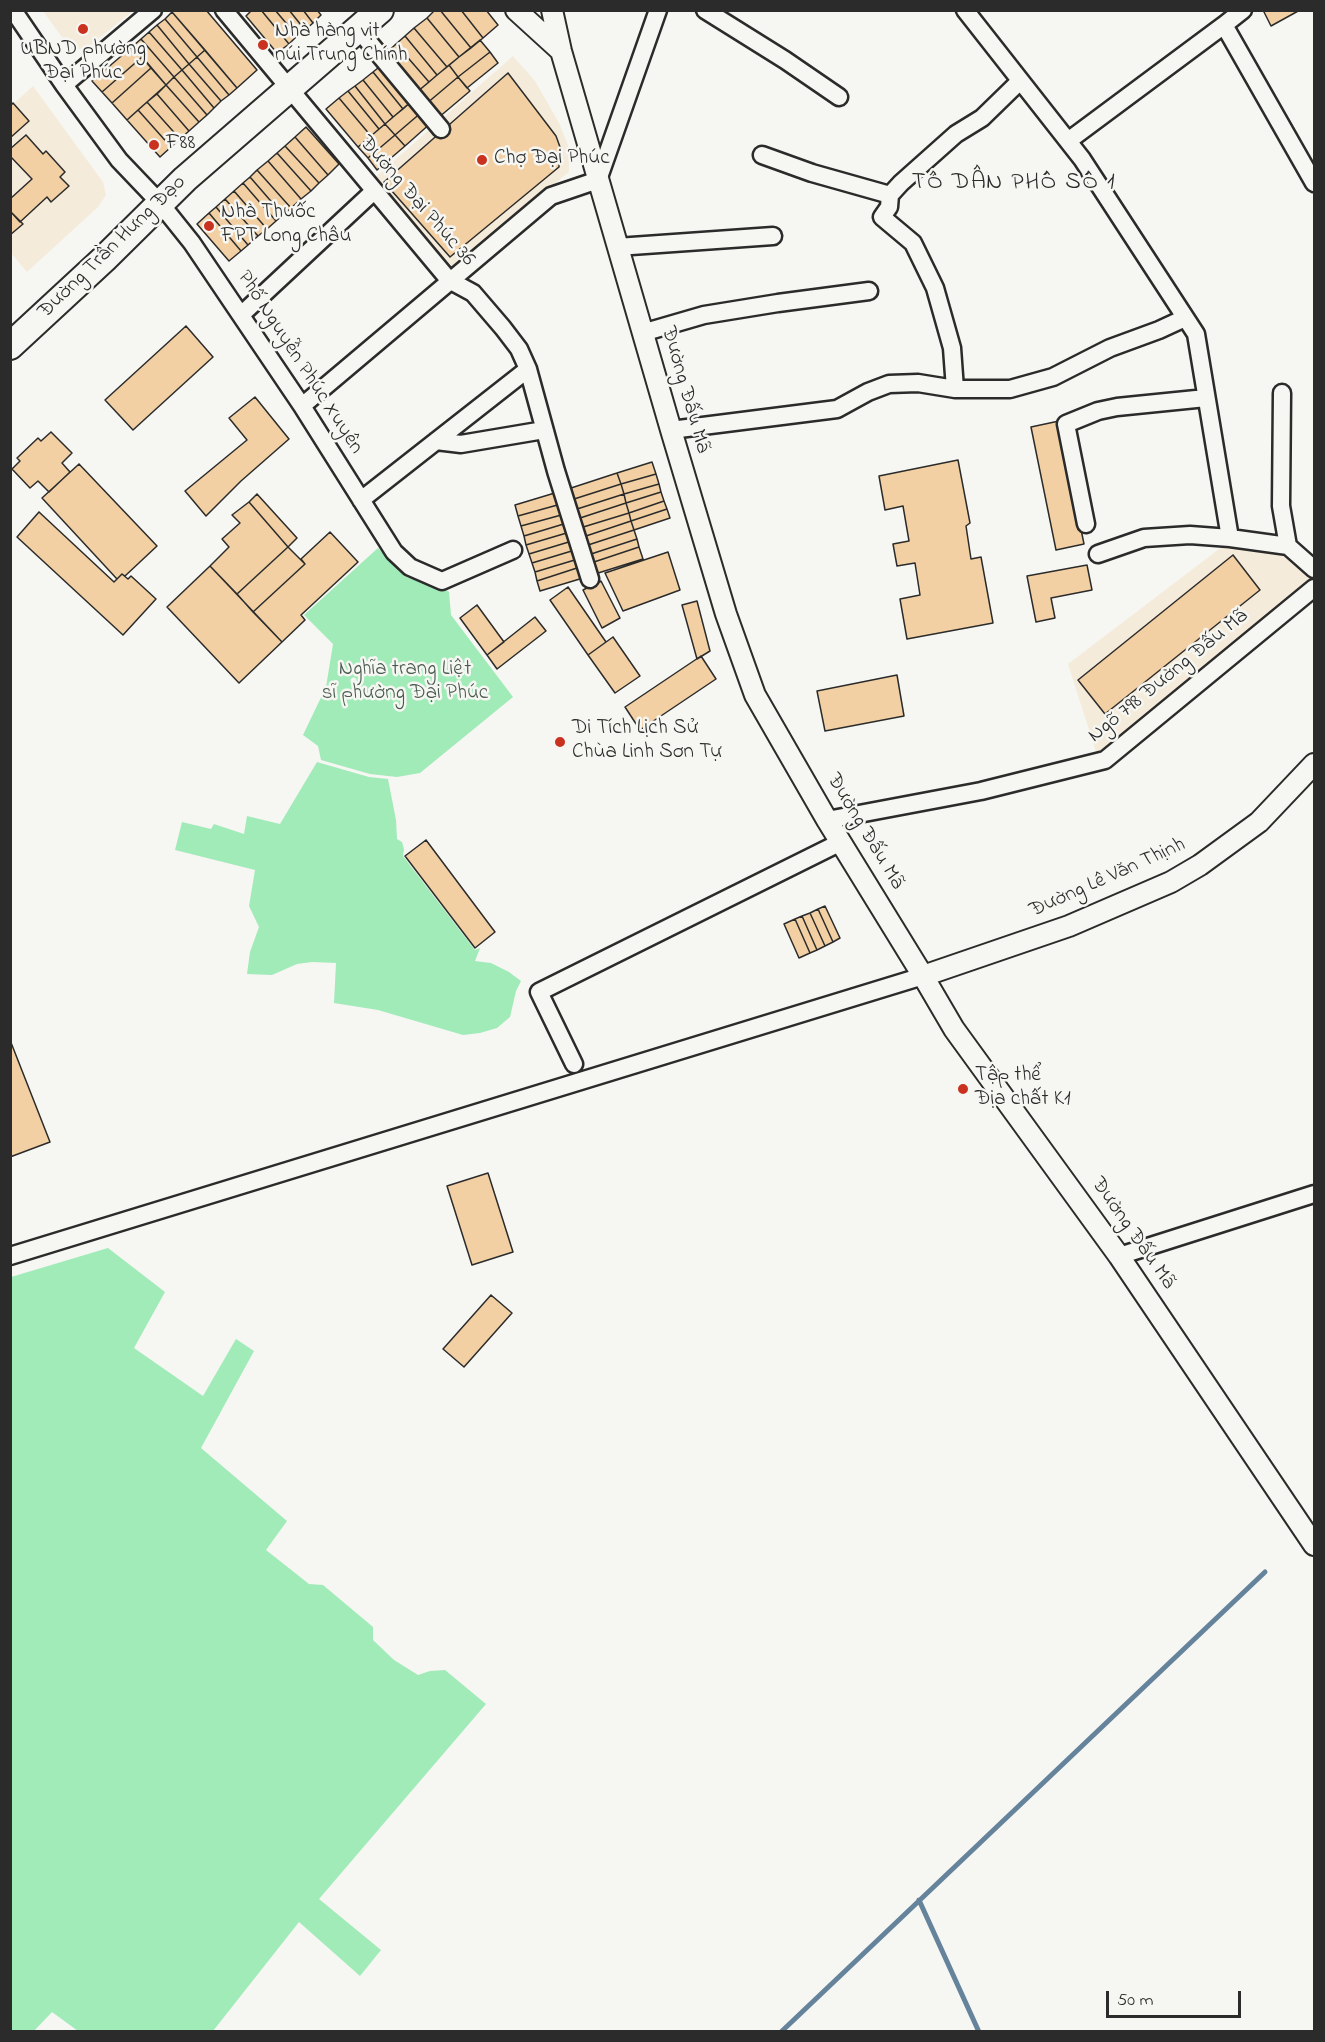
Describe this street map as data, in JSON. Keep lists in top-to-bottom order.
{
  "streets": {
    "main road": ["Đường Trần Hưng Đạo"],
    "street": [
      "Đường Đại Phúc 36",
      "Phố Nguyễn Phúc Xuyên",
      "Đường Đấu Mã",
      "Ngõ 798 Đường Đấu Mã",
      "Đường Lê Văn Thịnh"
    ]
  },
  "crossings": [
    ["Đường Đại Phúc 36", "Đường Trần Hưng Đạo"],
    ["Đường Trần Hưng Đạo", "Phố Nguyễn Phúc Xuyên"],
    ["Đường Đấu Mã", "Ngõ 798 Đường Đấu Mã"],
    ["Đường Đấu Mã", "Đường Lê Văn Thịnh"]
  ],
  "districts": ["TỔ DÂN PHỐ SỐ 1"],
  "parks": ["Nghĩa trang Liệt sĩ phường Đại Phúc"],
  "places": [
    "UBND phường Đại Phúc",
    "Nhà hàng vịt núi Trung Chính",
    "F88",
    "Chợ Đại Phúc",
    "Nhà Thuốc FPT Long Châu",
    "Di Tích Lịch Sử Chùa Linh Sơn Tự",
    "Tập thể Địa chất K1"
  ],
  "scale_bar": "50 m"
}
